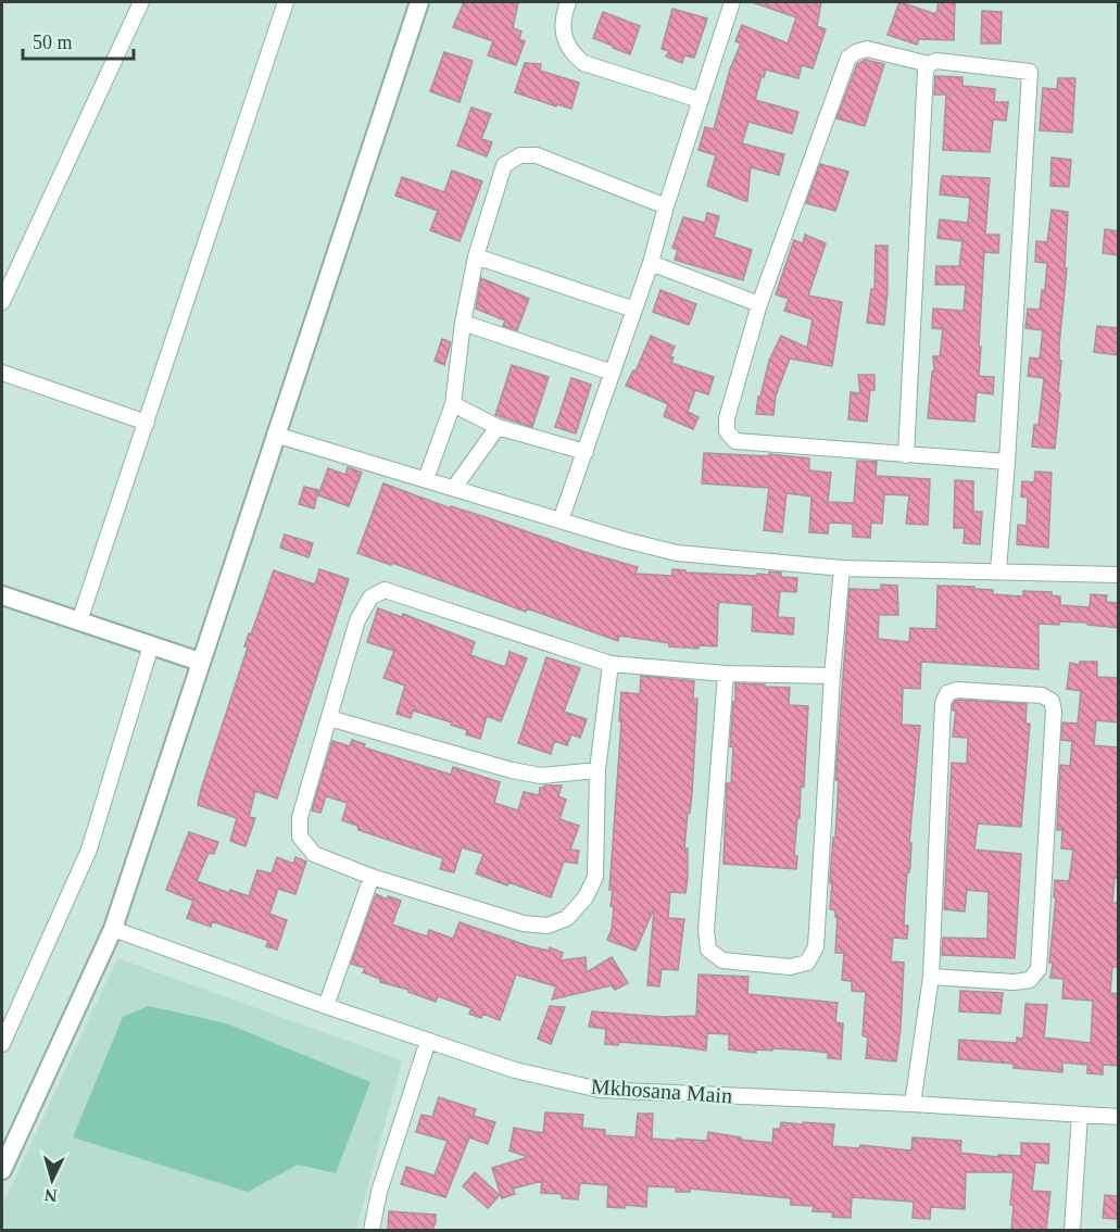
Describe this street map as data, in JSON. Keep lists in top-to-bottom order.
{
  "streets": {
    "street": ["Mkhosana Main"]
  },
  "scale_bar": "50 m",
  "north": "bottom"
}
